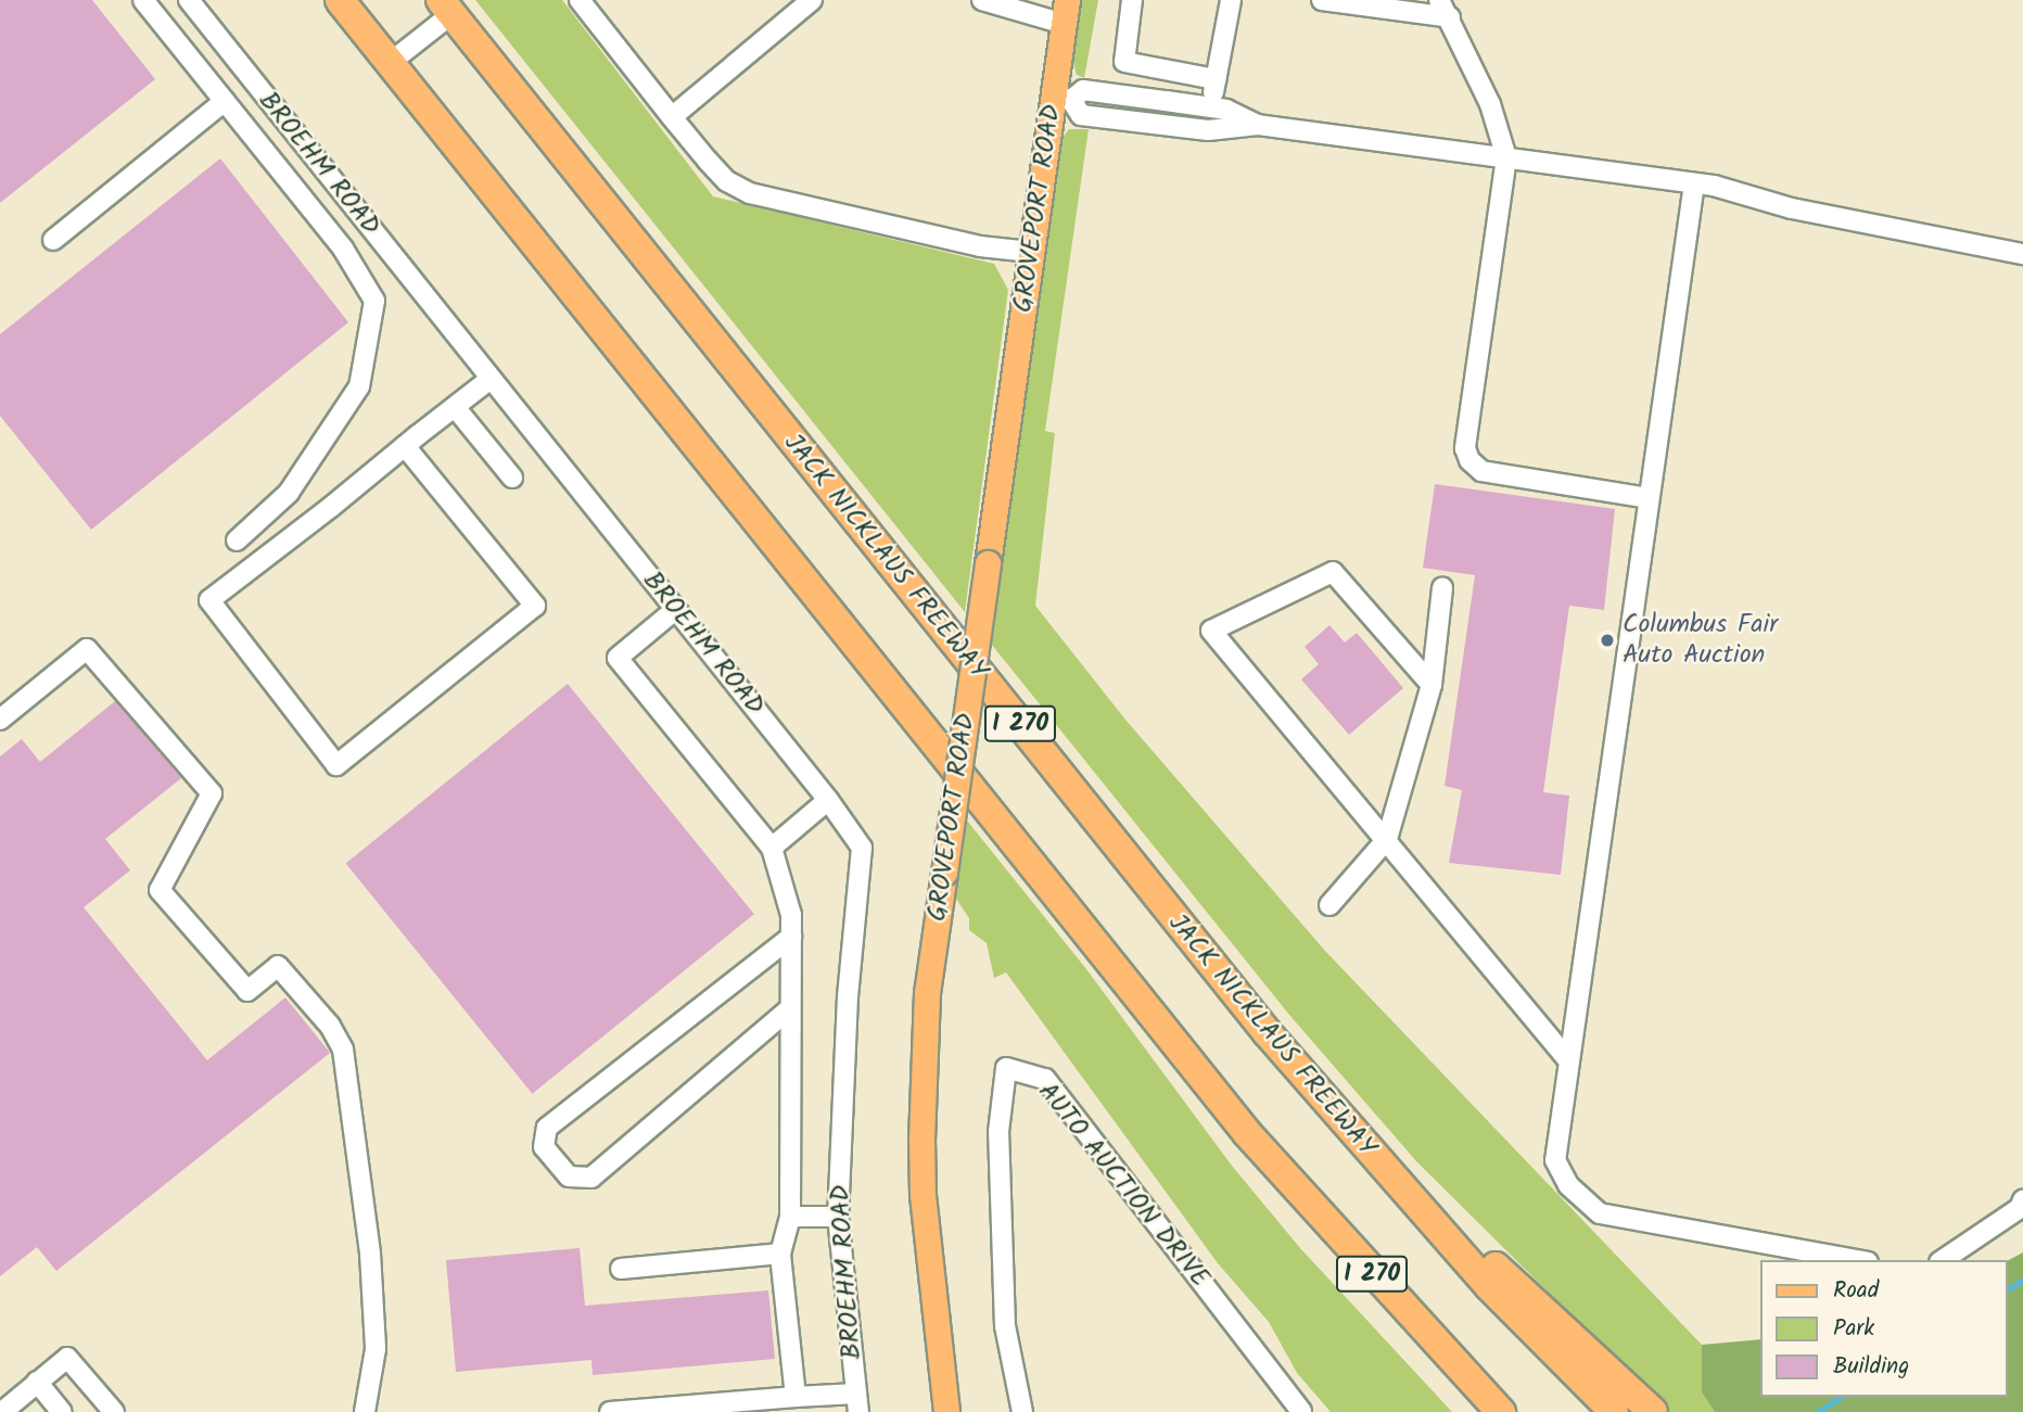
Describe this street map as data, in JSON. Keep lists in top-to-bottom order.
{
  "streets": {
    "highway": ["JACK NICKLAUS FREEWAY", "I 270"],
    "main road": ["GROVEPORT ROAD"],
    "street": ["BROEHM ROAD", "AUTO AUCTION DRIVE"]
  },
  "places": ["Columbus Fair Auto Auction"],
  "legend": ["Road", "Park", "Building"]
}
